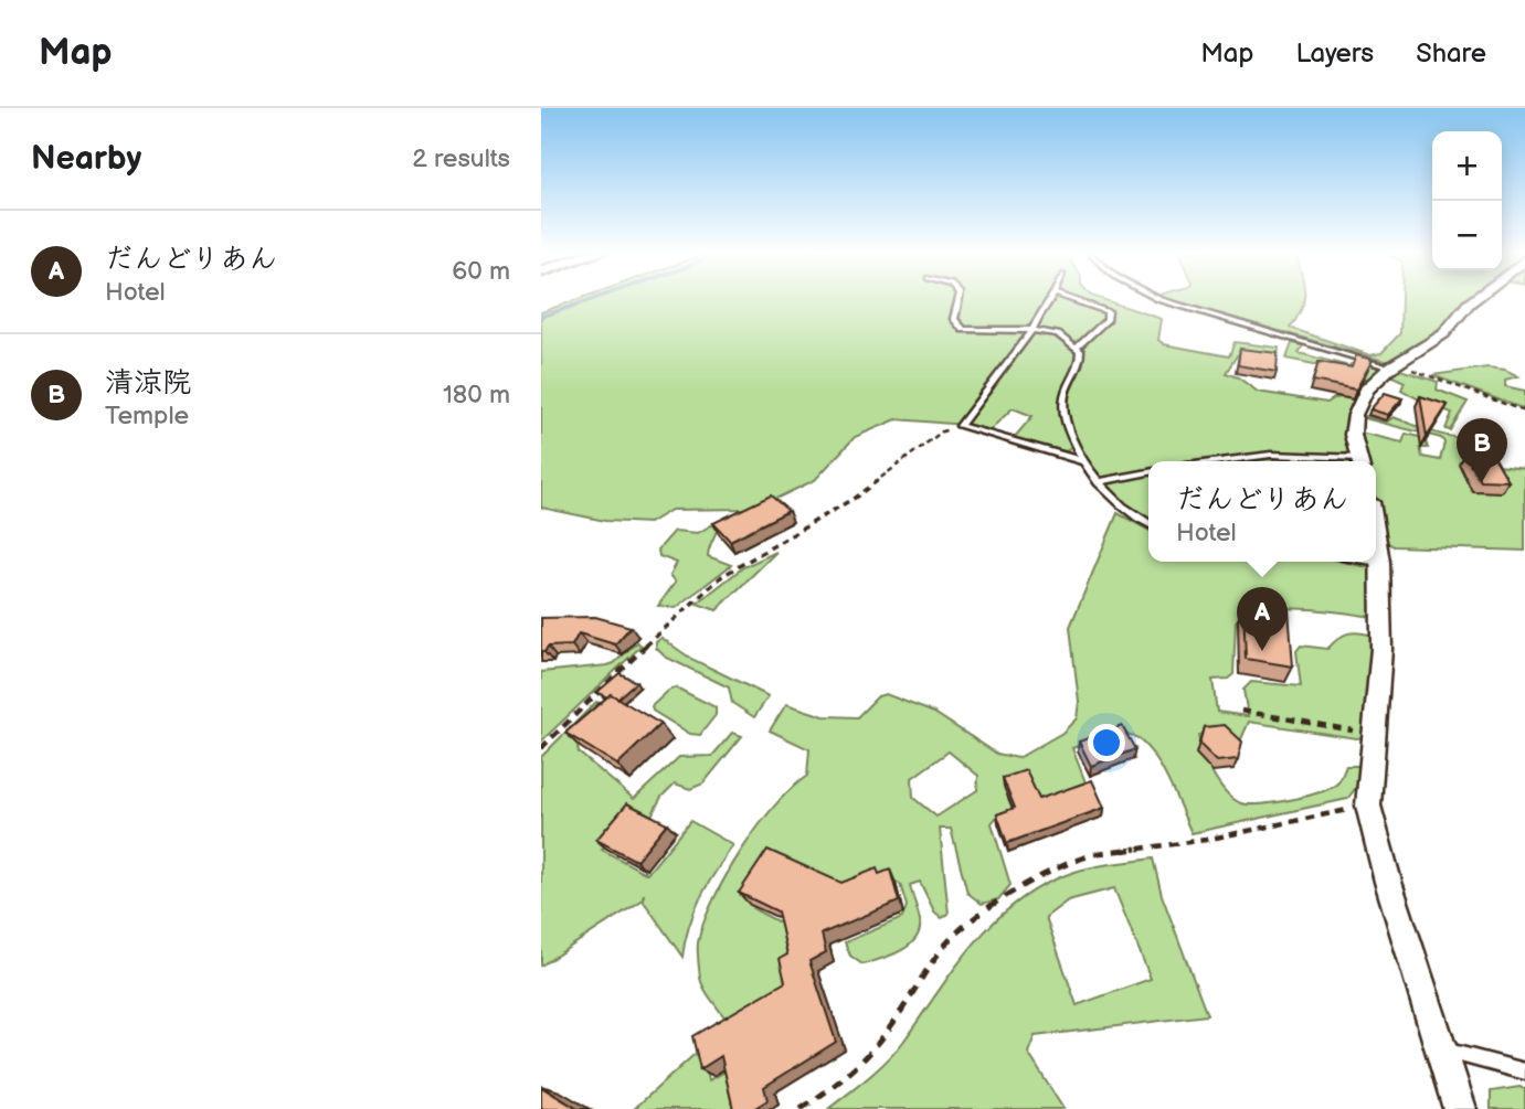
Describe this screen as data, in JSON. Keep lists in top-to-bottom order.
{
  "page": {
    "header": "Map",
    "nav": ["Map", "Layers", "Share"],
    "heading": ["Nearby", "2 results"],
    "map_buttons": ["+", "−"],
    "list": [
      {
        "mark": "A",
        "name": "だんどりあん",
        "note": "Hotel",
        "value": "60 m"
      },
      {
        "mark": "B",
        "name": "清涼院",
        "note": "Temple",
        "value": "180 m"
      }
    ],
    "pins": ["B", "A"],
    "popup": ["だんどりあん", "Hotel"]
  }
}
